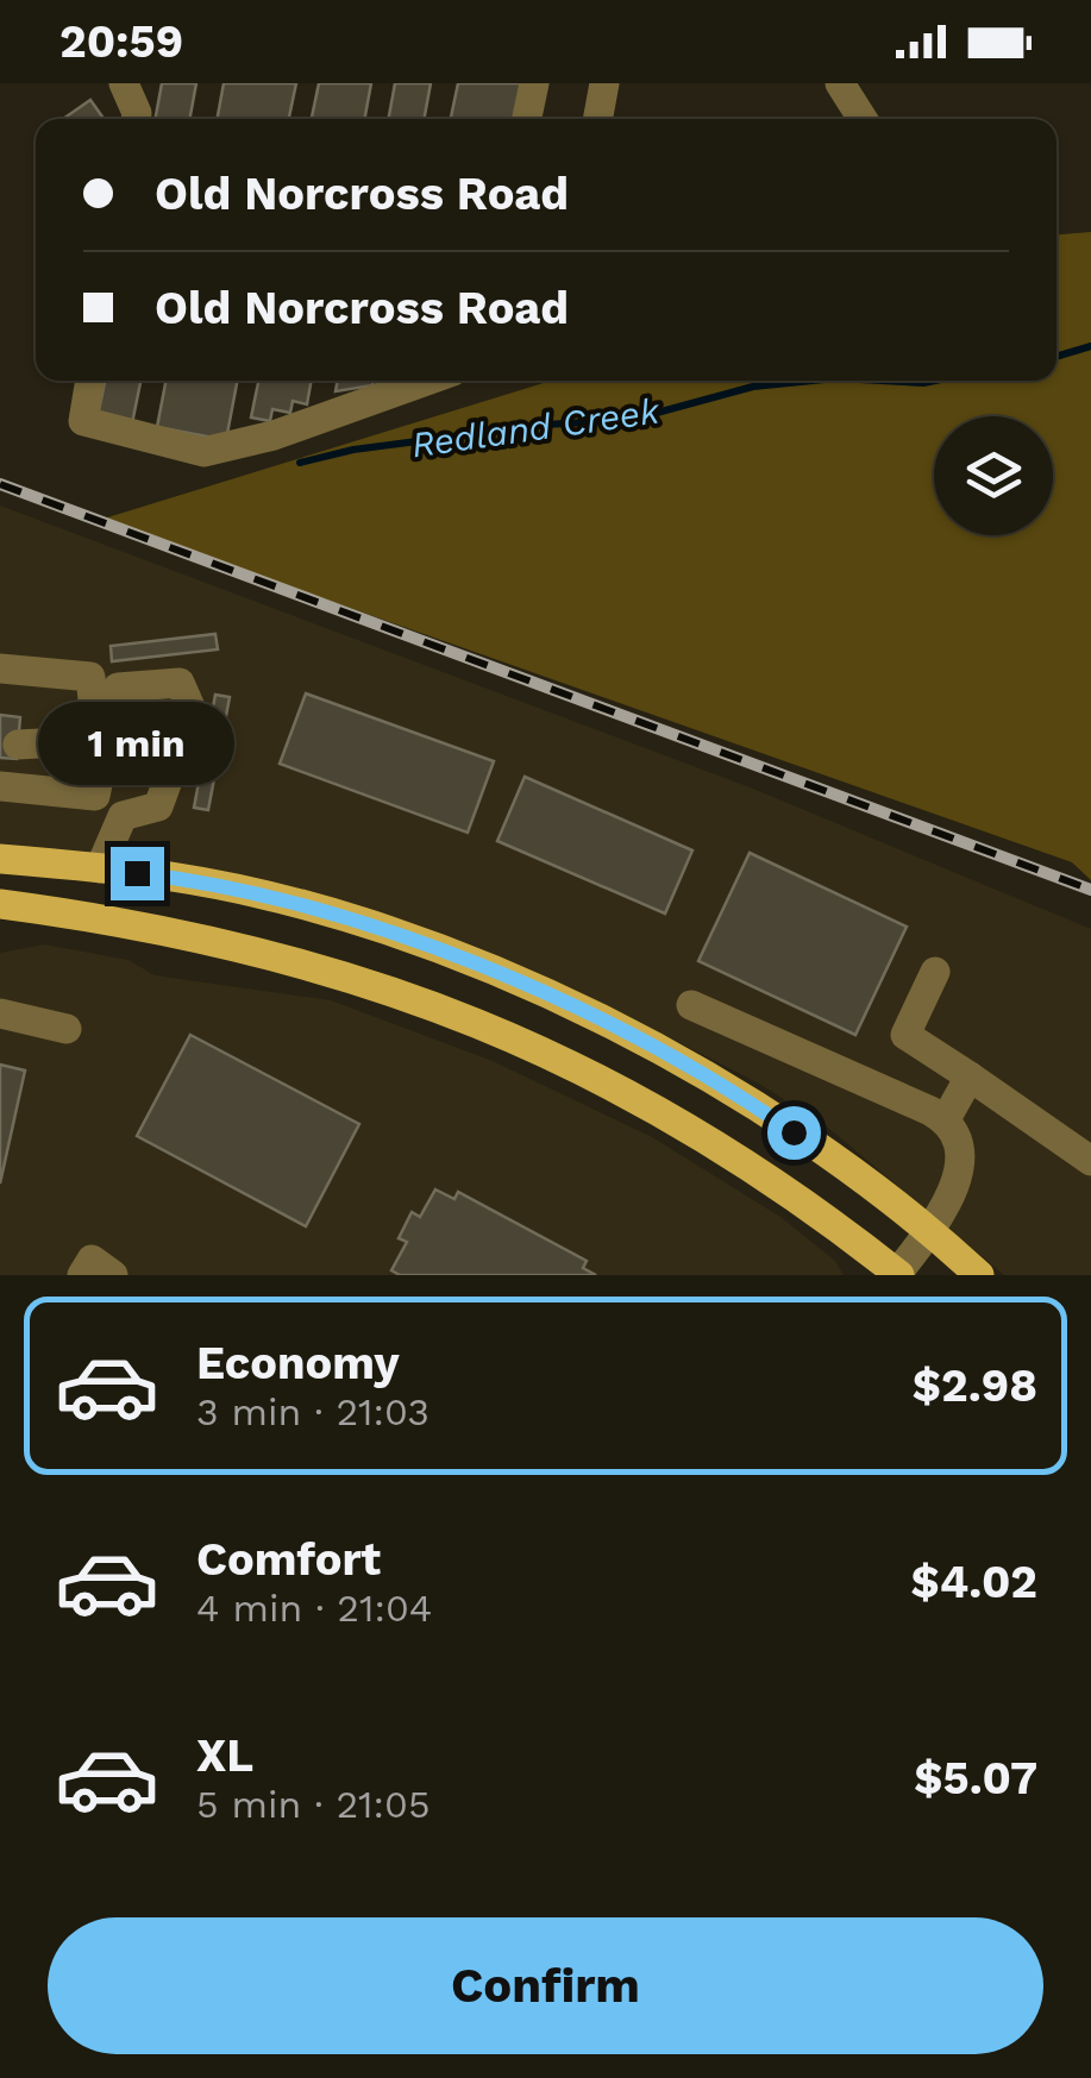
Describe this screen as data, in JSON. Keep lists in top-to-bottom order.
{
  "water": ["Redland Creek"],
  "page": {
    "status": "20:59",
    "banner": ["Old Norcross Road", "Old Norcross Road"],
    "bubble": "1 min",
    "list": [
      {
        "name": "Economy",
        "note": "3 min · 21:03",
        "value": "$2.98"
      },
      {
        "name": "Comfort",
        "note": "4 min · 21:04",
        "value": "$4.02"
      },
      {
        "name": "XL",
        "note": "5 min · 21:05",
        "value": "$5.07"
      }
    ],
    "buttons": "Confirm"
  }
}
